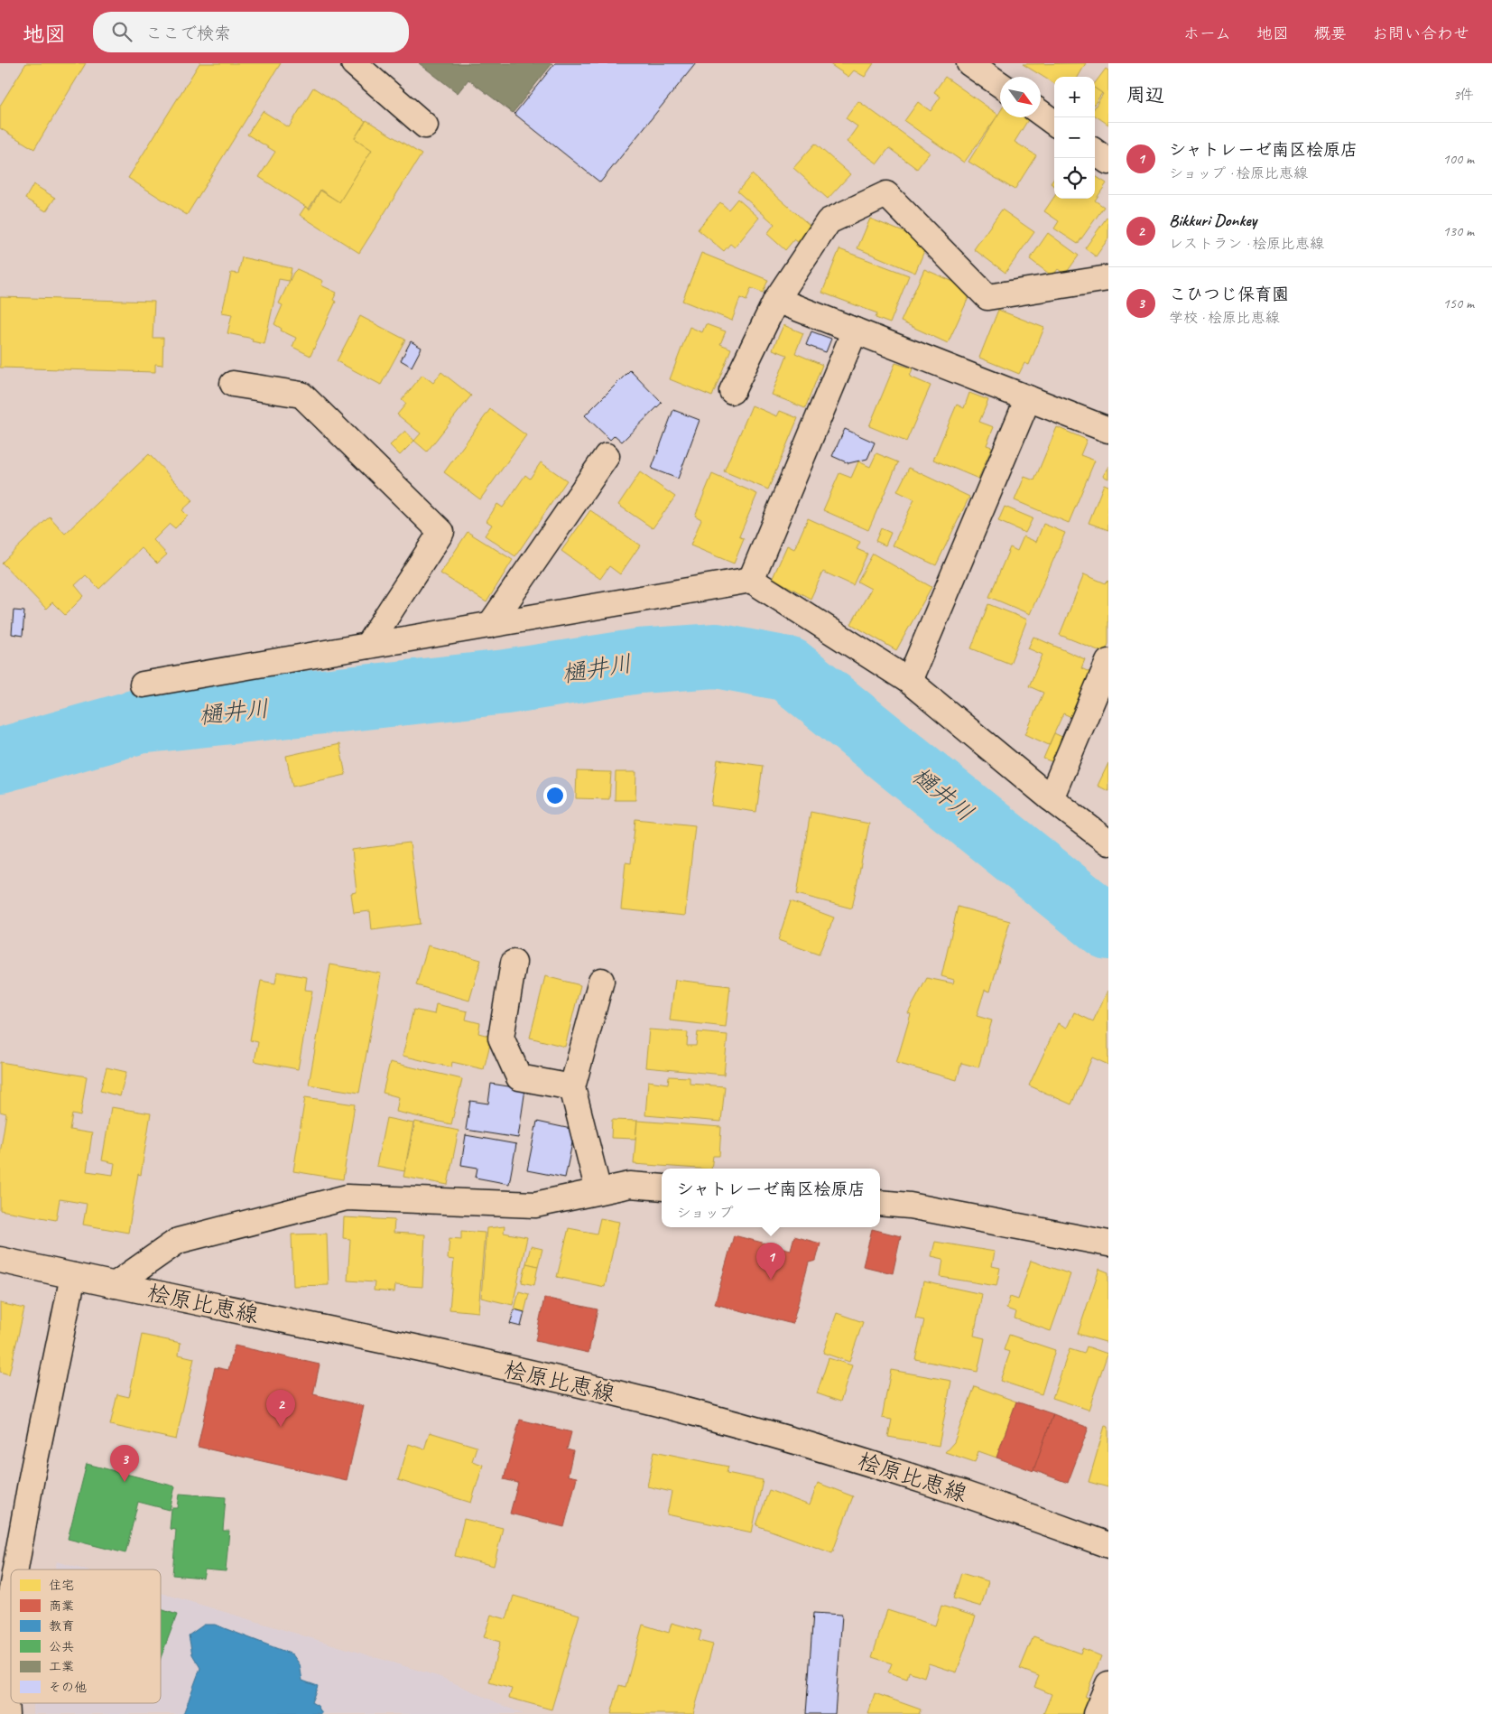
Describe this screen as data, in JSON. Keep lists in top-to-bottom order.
{
  "streets": {
    "street": ["桧原比恵線"]
  },
  "water": ["樋井川"],
  "legend": [
    "住宅",
    "商業",
    "教育",
    "公共",
    "工業",
    "その他"
  ],
  "north": "bottom right",
  "page": {
    "header": "地図",
    "search": "ここで検索",
    "nav": [
      "ホーム",
      "地図",
      "概要",
      "お問い合わせ"
    ],
    "heading": ["周辺", "3件"],
    "map_buttons": ["+", "−"],
    "list": [
      {
        "mark": "1",
        "name": "シャトレーゼ南区桧原店",
        "note": "ショップ · 桧原比恵線",
        "value": "100 m"
      },
      {
        "mark": "2",
        "name": "Bikkuri Donkey",
        "note": "レストラン · 桧原比恵線",
        "value": "130 m"
      },
      {
        "mark": "3",
        "name": "こひつじ保育園",
        "note": "学校 · 桧原比恵線",
        "value": "150 m"
      }
    ],
    "popup": ["シャトレーゼ南区桧原店", "ショップ"],
    "pins": ["1", "2", "3"]
  }
}
